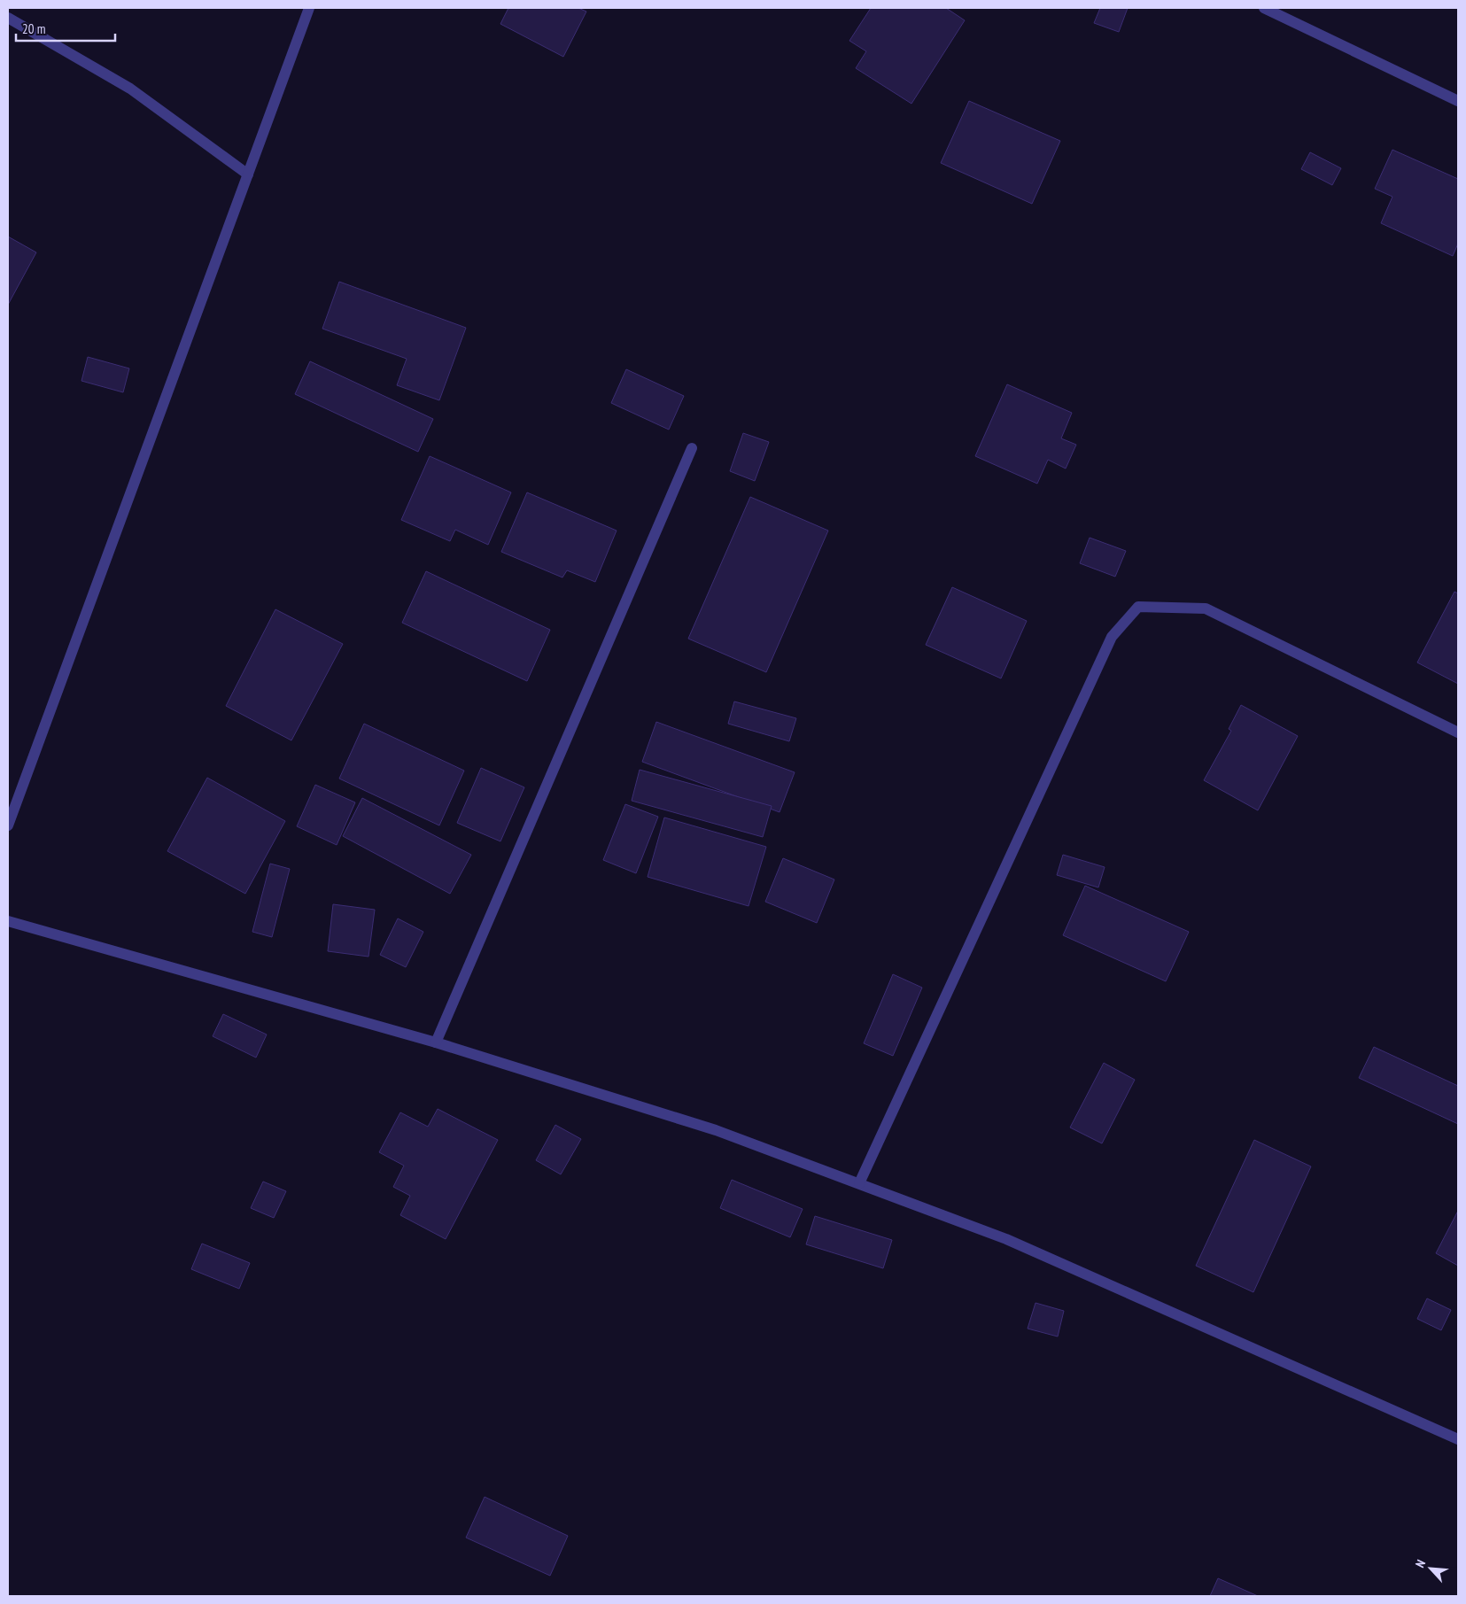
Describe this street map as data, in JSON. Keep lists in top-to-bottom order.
{
  "scale_bar": "20 m",
  "north": "top left"
}
